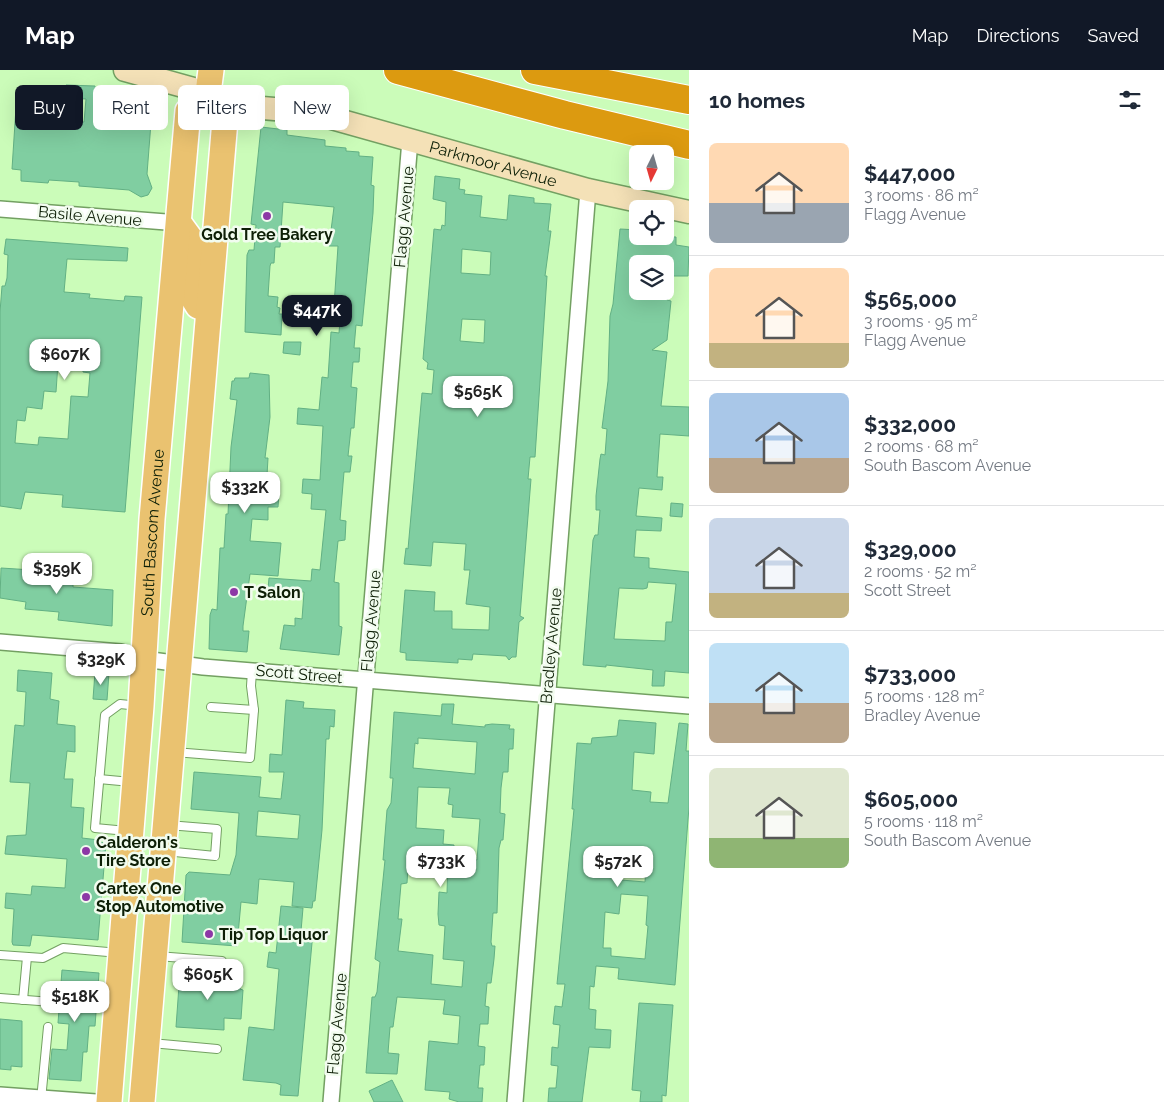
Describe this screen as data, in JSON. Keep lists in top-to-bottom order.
{
  "streets": {
    "main road": ["South Bascom Avenue"],
    "street": [
      "Parkmoor Avenue",
      "Basile Avenue",
      "Flagg Avenue",
      "Bradley Avenue",
      "Scott Street"
    ]
  },
  "crossings": [
    ["Parkmoor Avenue", "Flagg Avenue"],
    ["Parkmoor Avenue", "South Bascom Avenue"],
    ["Parkmoor Avenue", "Bradley Avenue"],
    ["Basile Avenue", "South Bascom Avenue"],
    ["Flagg Avenue", "Scott Street"],
    ["South Bascom Avenue", "Scott Street"],
    ["Bradley Avenue", "Scott Street"]
  ],
  "places": [
    "Gold Tree Bakery",
    "T Salon",
    "Calderon's Tire Store",
    "Cartex One Stop Automotive",
    "Tip Top Liquor"
  ],
  "north": "bottom",
  "page": {
    "header": "Map",
    "nav": ["Map", "Directions", "Saved"],
    "heading": "10 homes",
    "chip": [
      "Buy",
      "Rent",
      "Filters",
      "New"
    ],
    "list": [
      {
        "name": "$447,000",
        "note": "3 rooms · 86 m² · Flagg Avenue"
      },
      {
        "name": "$565,000",
        "note": "3 rooms · 95 m² · Flagg Avenue"
      },
      {
        "name": "$332,000",
        "note": "2 rooms · 68 m² · South Bascom Avenue"
      },
      {
        "name": "$329,000",
        "note": "2 rooms · 52 m² · Scott Street"
      },
      {
        "name": "$733,000",
        "note": "5 rooms · 128 m² · Bradley Avenue"
      },
      {
        "name": "$605,000",
        "note": "5 rooms · 118 m² · South Bascom Avenue"
      }
    ],
    "price": [
      "$447K",
      "$607K",
      "$565K",
      "$332K",
      "$359K",
      "$329K",
      "$733K",
      "$572K",
      "$605K",
      "$518K"
    ]
  }
}
